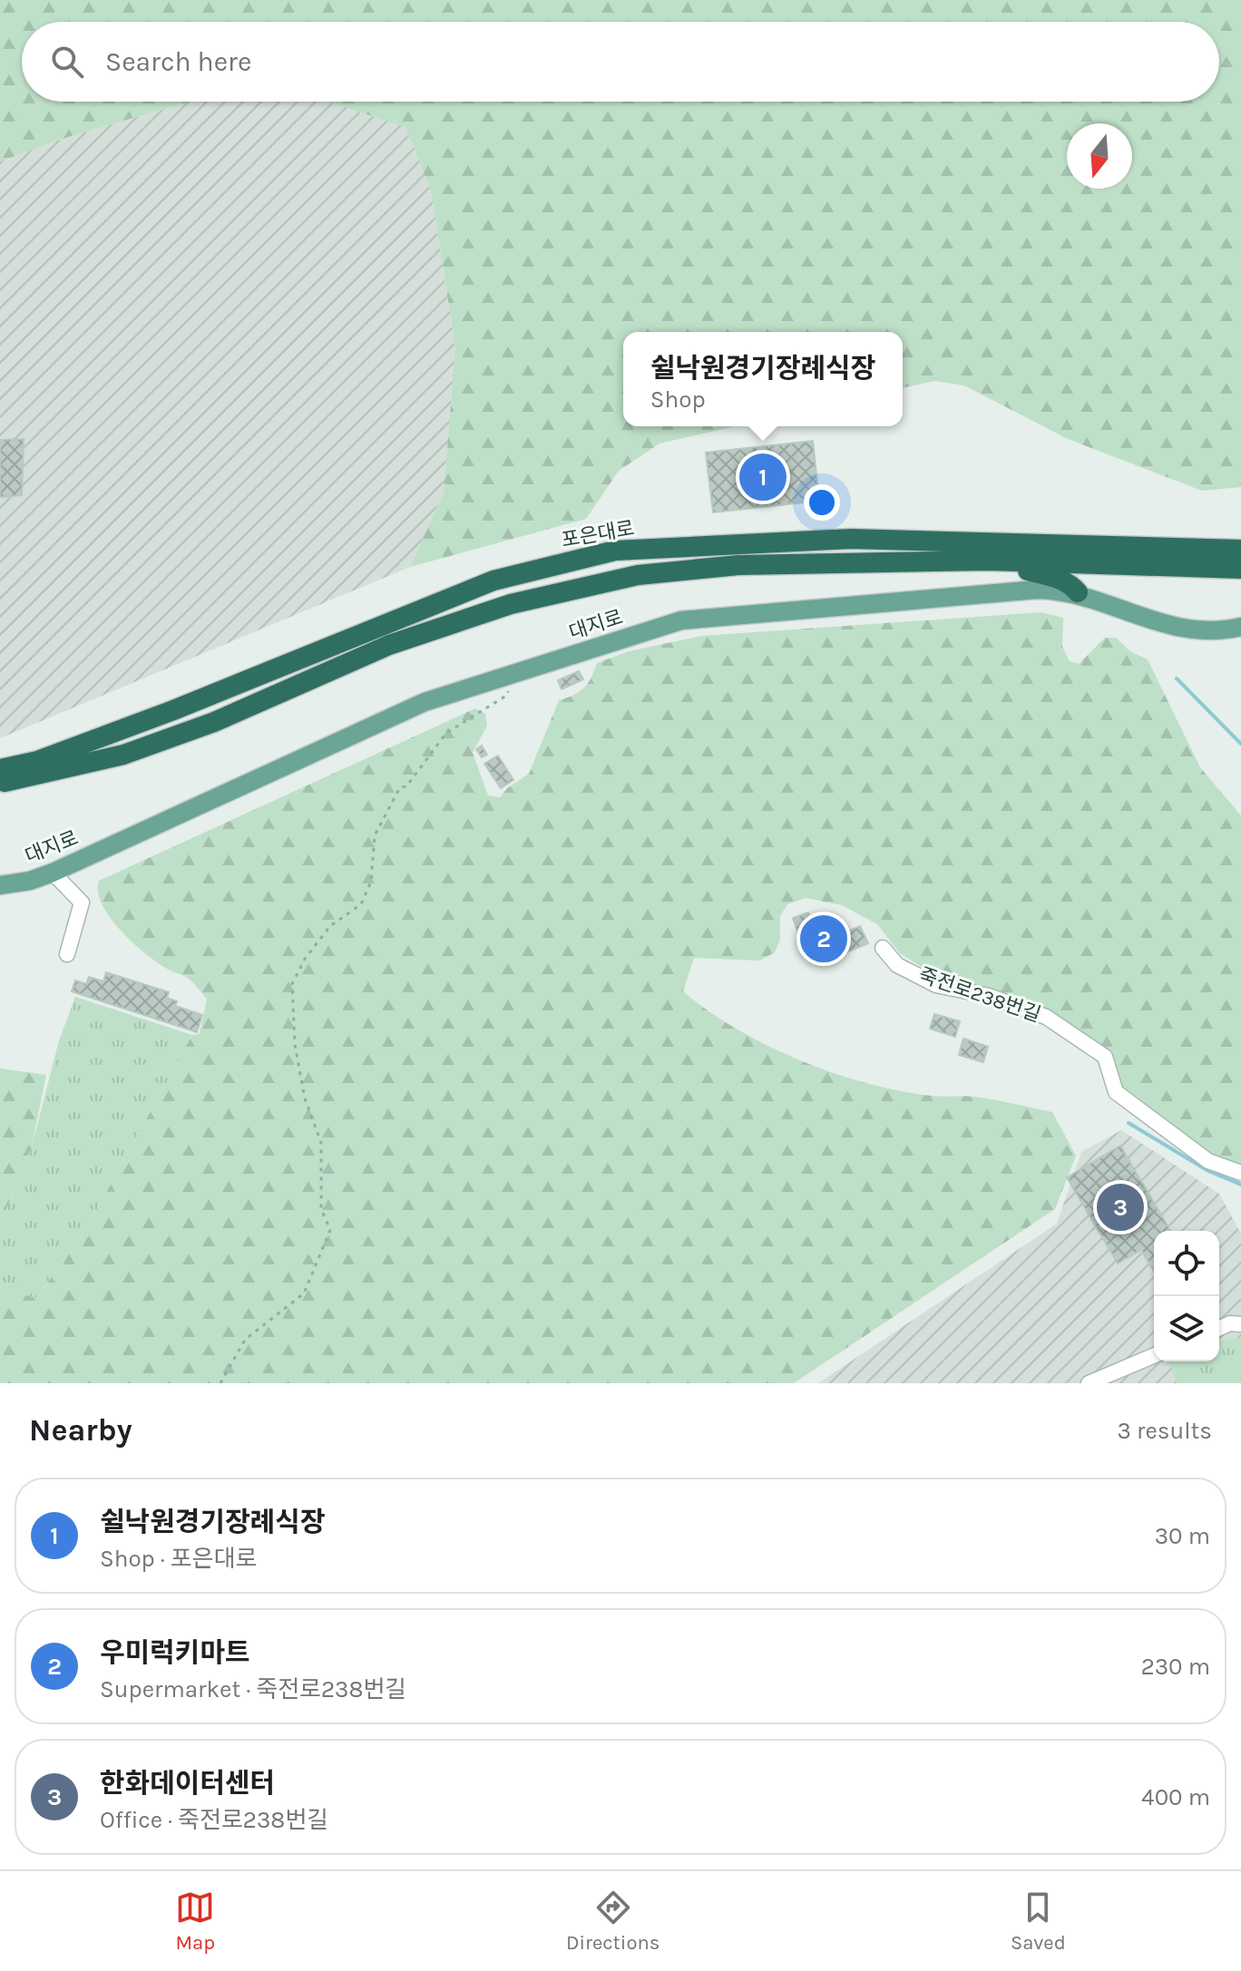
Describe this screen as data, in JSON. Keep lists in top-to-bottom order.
{
  "streets": {
    "highway": ["포은대로"],
    "main road": ["대지로"],
    "street": ["죽전로238번길"]
  },
  "north": "bottom",
  "page": {
    "search": "Search here",
    "popup": ["쉴낙원경기장례식장", "Shop"],
    "pins": ["1", "2", "3"],
    "heading": ["Nearby", "3 results"],
    "list": [
      {
        "mark": "1",
        "name": "쉴낙원경기장례식장",
        "note": "Shop · 포은대로",
        "value": "30 m"
      },
      {
        "mark": "2",
        "name": "우미럭키마트",
        "note": "Supermarket · 죽전로238번길",
        "value": "230 m"
      },
      {
        "mark": "3",
        "name": "한화데이터센터",
        "note": "Office · 죽전로238번길",
        "value": "400 m"
      }
    ],
    "nav": ["Map", "Directions", "Saved"]
  }
}
